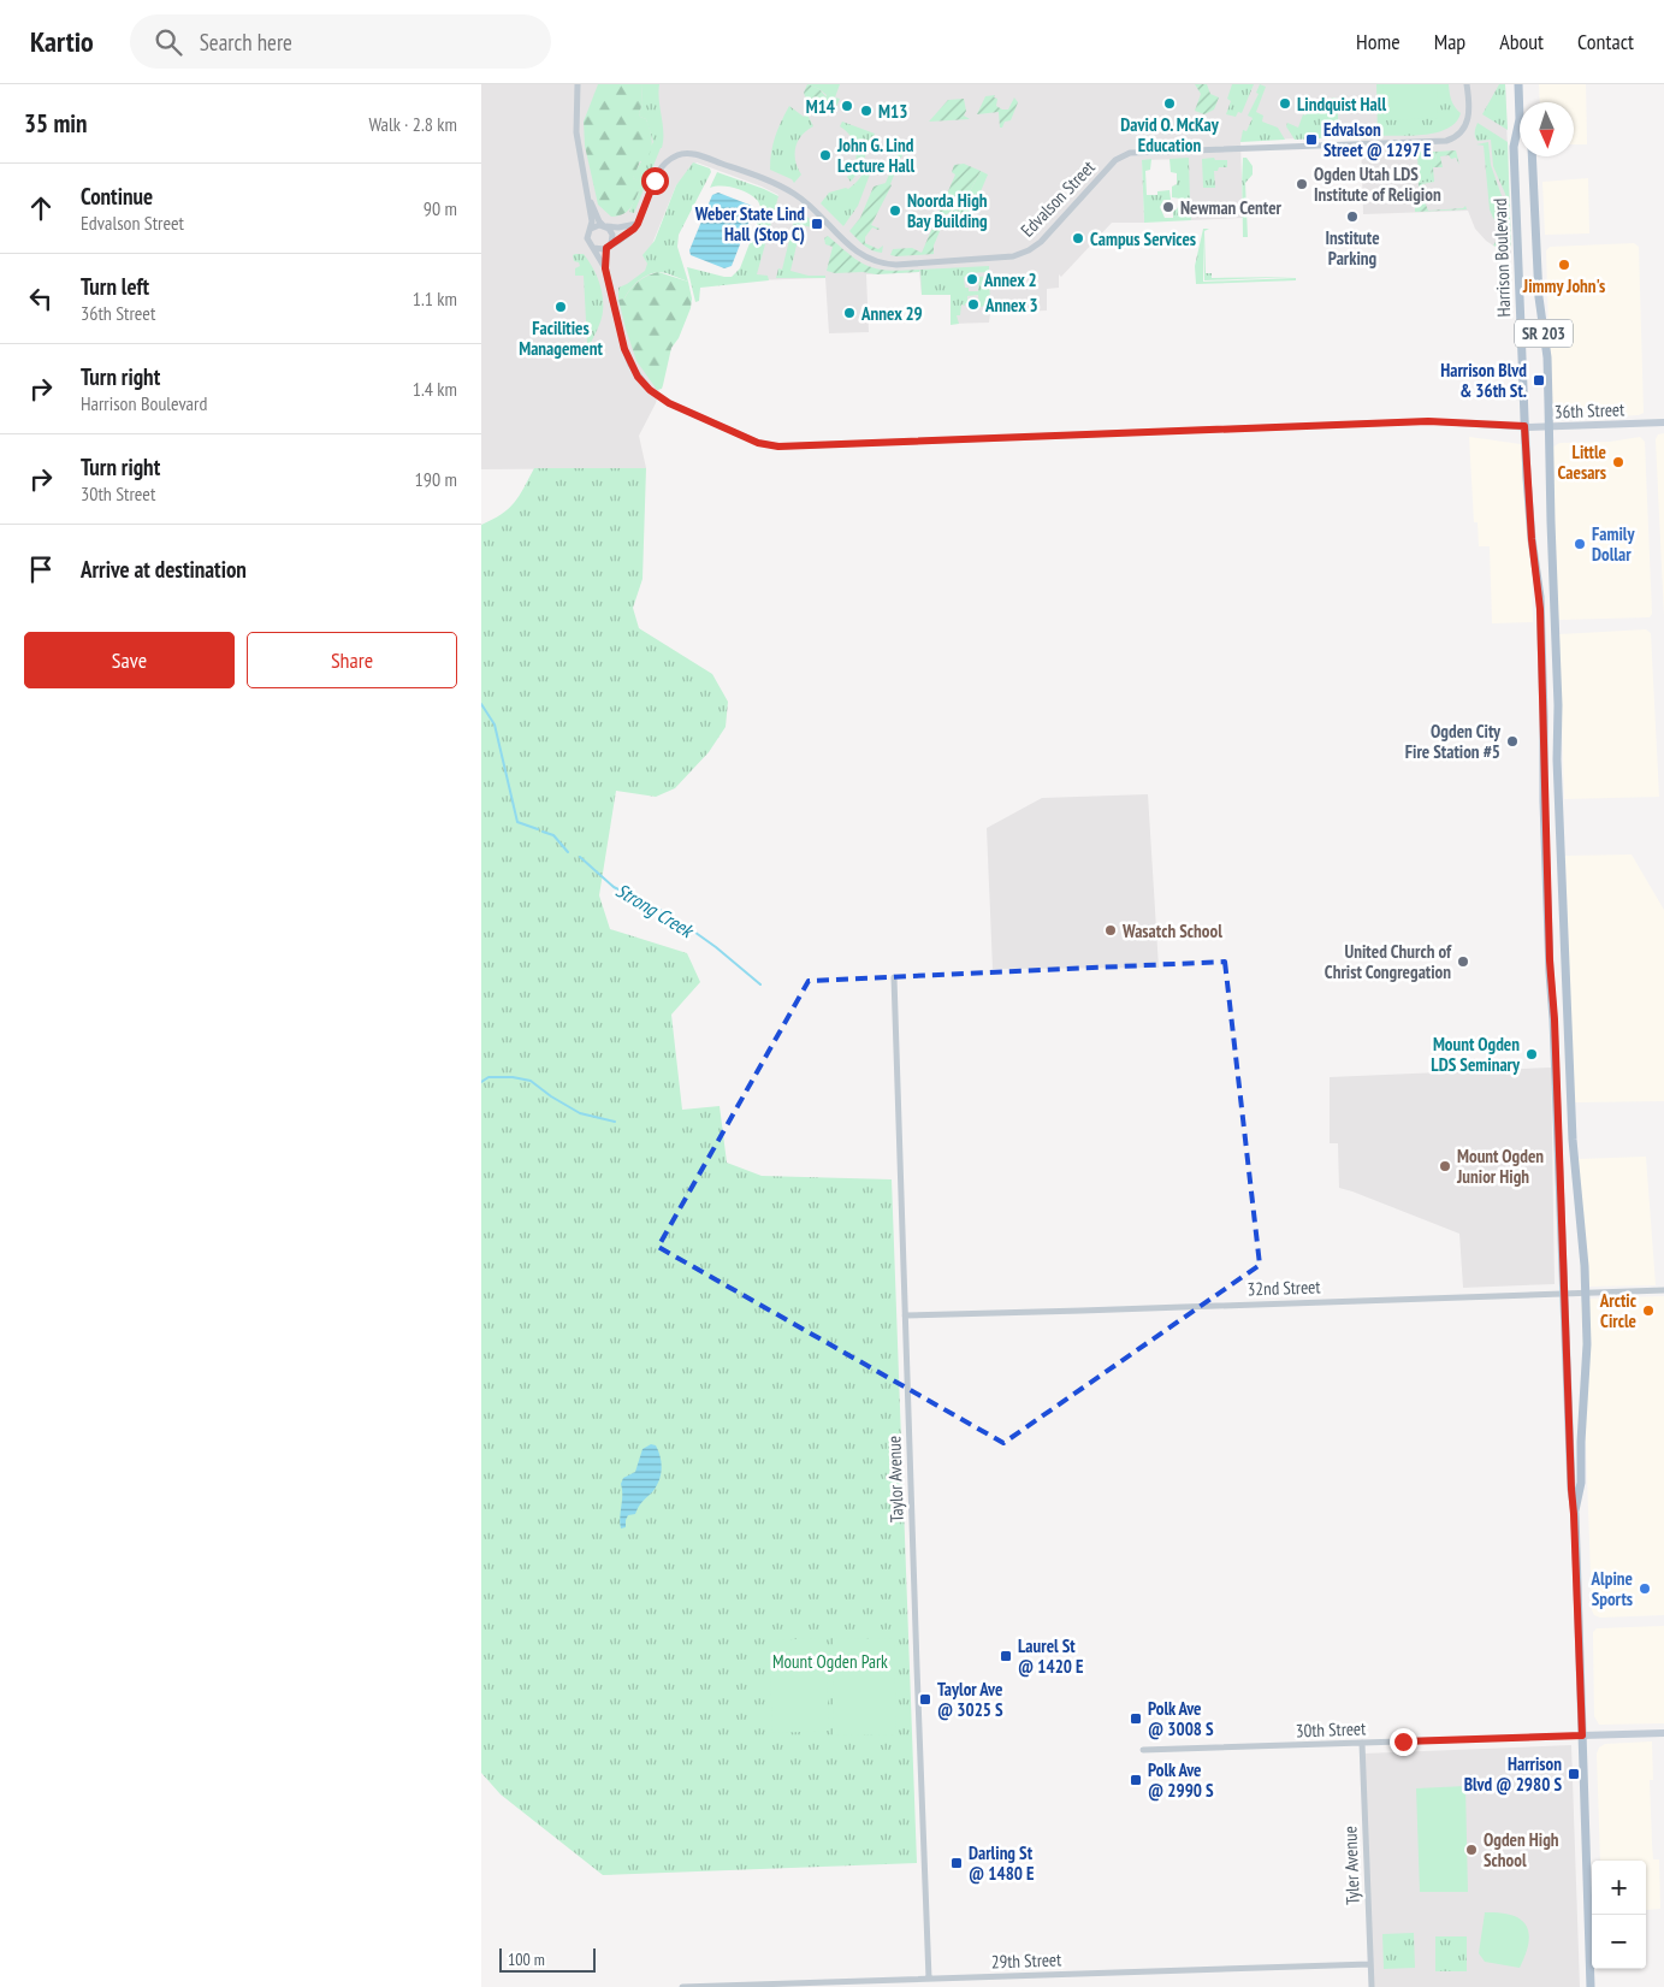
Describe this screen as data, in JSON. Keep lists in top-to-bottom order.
{
  "streets": {
    "main road": [
      "Harrison Boulevard",
      "SR 203",
      "36th Street",
      "30th Street"
    ],
    "street": [
      "Edvalson Street",
      "32nd Street",
      "Taylor Avenue",
      "Tyler Avenue",
      "29th Street"
    ]
  },
  "crossings": [
    ["Edvalson Street", "36th Street"],
    ["Harrison Boulevard", "36th Street"],
    ["Harrison Boulevard", "32nd Street"],
    ["Harrison Boulevard", "30th Street"],
    ["32nd Street", "Taylor Avenue"],
    ["Taylor Avenue", "29th Street"],
    ["30th Street", "Tyler Avenue"],
    ["Tyler Avenue", "29th Street"]
  ],
  "water": ["Strong Creek"],
  "parks": ["Mount Ogden Park"],
  "places": {
    "other": [
      "David O. McKay Education",
      "Lindquist Hall",
      "M14",
      "M13",
      "John G. Lind Lecture Hall",
      "Ogden Utah LDS Institute of Religion",
      "Newman Center",
      "Noorda High Bay Building",
      "Institute Parking",
      "Campus Services",
      "Jimmy John's",
      "Annex 2",
      "Annex 3",
      "Facilities Management",
      "Annex 29",
      "Little Caesars",
      "Family Dollar",
      "Ogden City Fire Station #5",
      "Wasatch School",
      "United Church of Christ Congregation",
      "Mount Ogden LDS Seminary",
      "Mount Ogden Junior High",
      "Arctic Circle",
      "Alpine Sports",
      "Ogden High School"
    ],
    "transit": [
      "Edvalson Street @ 1297 E",
      "Weber State Lind Hall (Stop C)",
      "Harrison Blvd & 36th St.",
      "Laurel St @ 1420 E",
      "Taylor Ave @ 3025 S",
      "Polk Ave @ 3008 S",
      "Harrison Blvd @ 2980 S",
      "Polk Ave @ 2990 S",
      "Darling St @ 1480 E"
    ]
  },
  "scale_bar": "100 m",
  "north": "bottom",
  "page": {
    "header": "Kartio",
    "search": "Search here",
    "nav": [
      "Home",
      "Map",
      "About",
      "Contact"
    ],
    "heading": ["35 min", "Walk · 2.8 km"],
    "list": [
      ["Continue", "Edvalson Street", "90 m"],
      ["Turn left", "36th Street", "1.1 km"],
      ["Turn right", "Harrison Boulevard", "1.4 km"],
      ["Turn right", "30th Street", "190 m"],
      "Arrive at destination"
    ],
    "buttons": ["Save", "Share"],
    "map_buttons": ["+", "−"],
    "scale": "100 m"
  }
}
